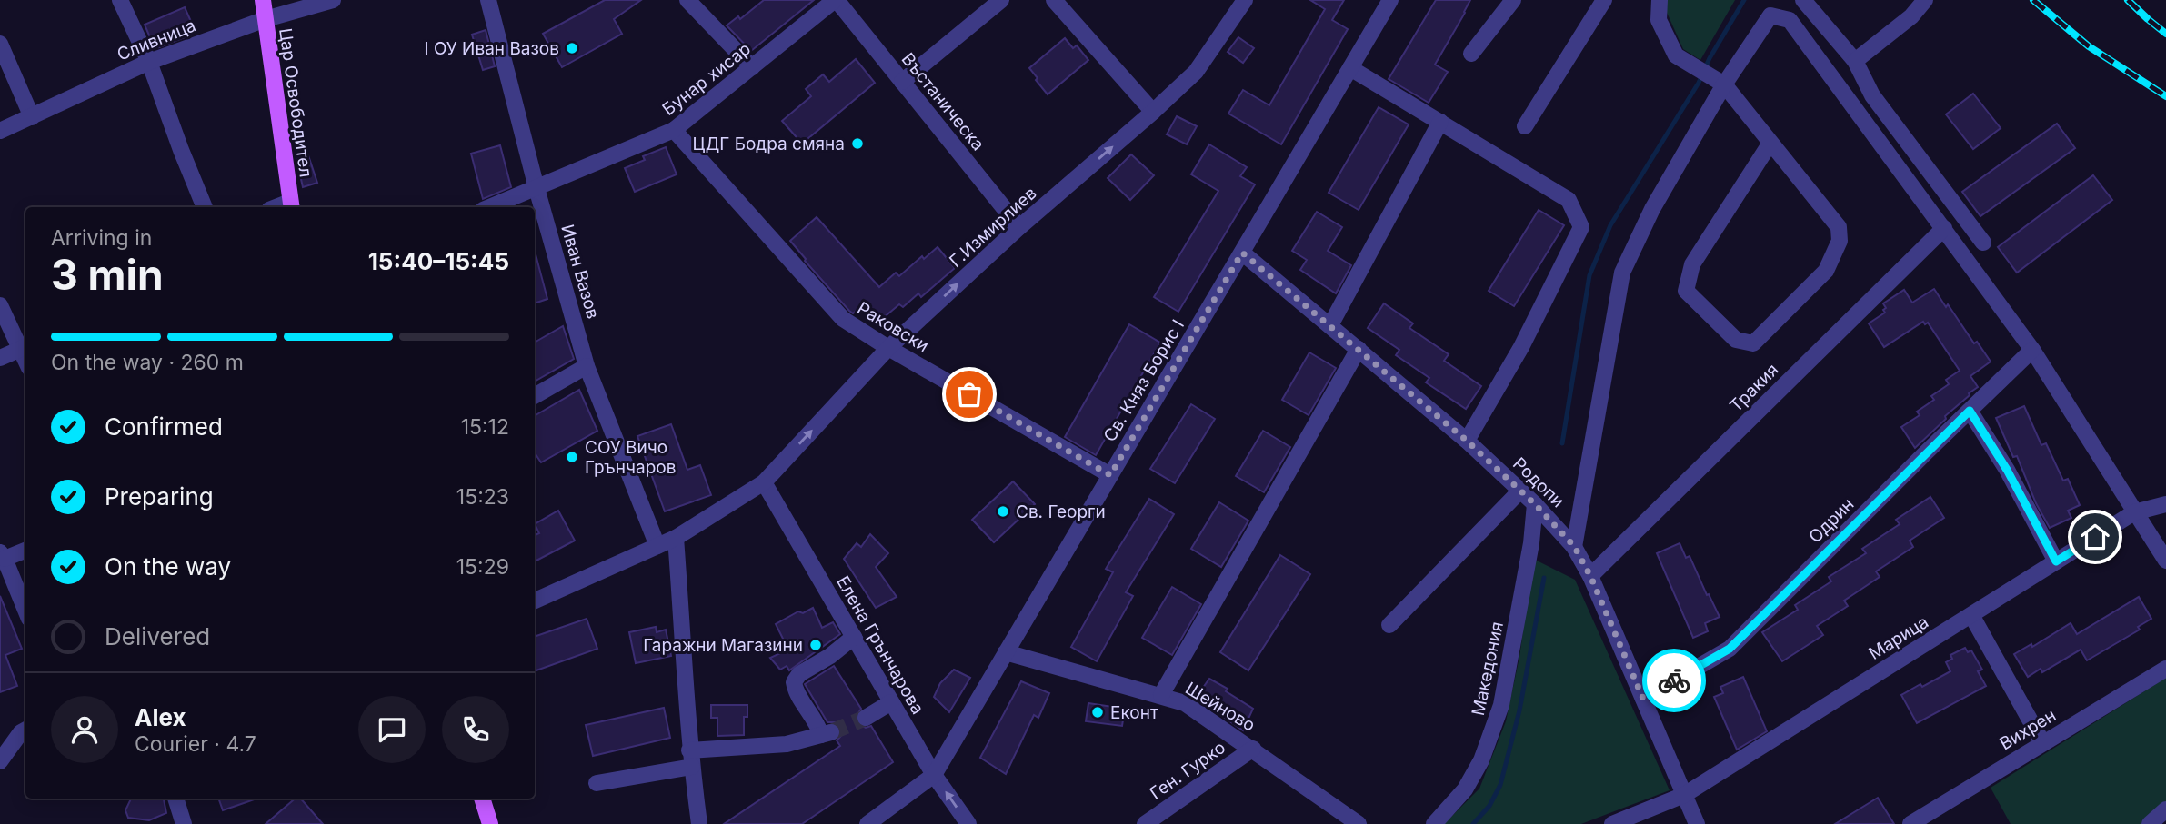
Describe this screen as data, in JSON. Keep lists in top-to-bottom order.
{
  "streets": {
    "main road": ["Цар Освободител"],
    "street": [
      "Сливница",
      "Бунар хисар",
      "Въстаническа",
      "Г.Измирлиев",
      "Иван Вазов",
      "Раковски",
      "Св. Княз Борис I",
      "Тракия",
      "Родопи",
      "Одрин",
      "Марица",
      "Елена Грънчарова",
      "Македония",
      "Шейново",
      "Вихрен",
      "Ген. Гурко"
    ]
  },
  "crossings": [
    ["Сливница", "Цар Освободител"],
    ["Бунар хисар", "Въстаническа"],
    ["Бунар хисар", "Иван Вазов"],
    ["Бунар хисар", "Раковски"],
    ["Въстаническа", "Г.Измирлиев"],
    ["Г.Измирлиев", "Иван Вазов"],
    ["Г.Измирлиев", "Раковски"],
    ["Г.Измирлиев", "Елена Грънчарова"],
    ["Раковски", "Св. Княз Борис I"],
    ["Св. Княз Борис I", "Родопи"],
    ["Св. Княз Борис I", "Елена Грънчарова"],
    ["Св. Княз Борис I", "Шейново"],
    ["Тракия", "Родопи"],
    ["Родопи", "Одрин"],
    ["Родопи", "Марица"],
    ["Родопи", "Македония"],
    ["Шейново", "Ген. Гурко"]
  ],
  "one_way": ["Г.Измирлиев"],
  "places": [
    "I ОУ Иван Вазов",
    "ЦДГ Бодра смяна",
    "СОУ Вичо Грънчаров",
    "Св. Георги",
    "Гаражни Магазини",
    "Еконт"
  ],
  "page": {
    "heading": ["3 min", "Arriving in", "15:40–15:45"],
    "panel": ["Alex", "Courier · 4.7"],
    "bar": "On the way · 260 m",
    "list": [
      ["Confirmed", "15:12"],
      ["Preparing", "15:23"],
      ["On the way", "15:29"],
      "Delivered"
    ]
  }
}
